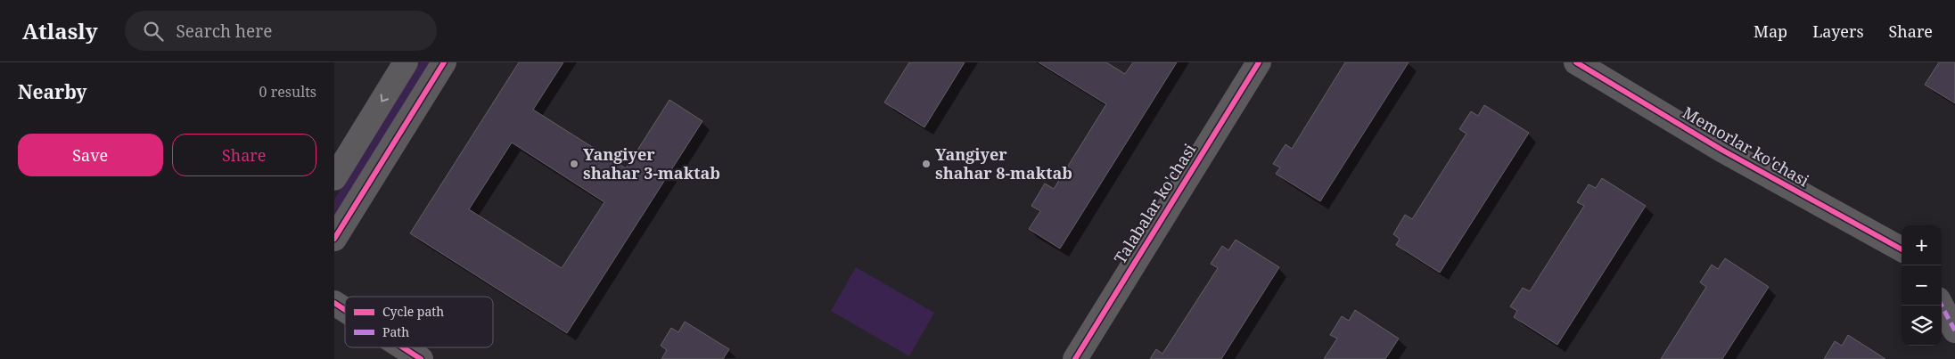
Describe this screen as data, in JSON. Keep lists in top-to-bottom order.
{
  "streets": {
    "street": ["Memorlar ko'chasi", "Talabalar ko'chasi"]
  },
  "places": ["Yangiyer shahar 3-maktab", "Yangiyer shahar 8-maktab"],
  "legend": ["Cycle path", "Path"],
  "page": {
    "header": "Atlasly",
    "search": "Search here",
    "nav": ["Map", "Layers", "Share"],
    "heading": ["Nearby", "0 results"],
    "buttons": ["Save", "Share"],
    "map_buttons": ["+", "−"]
  }
}
